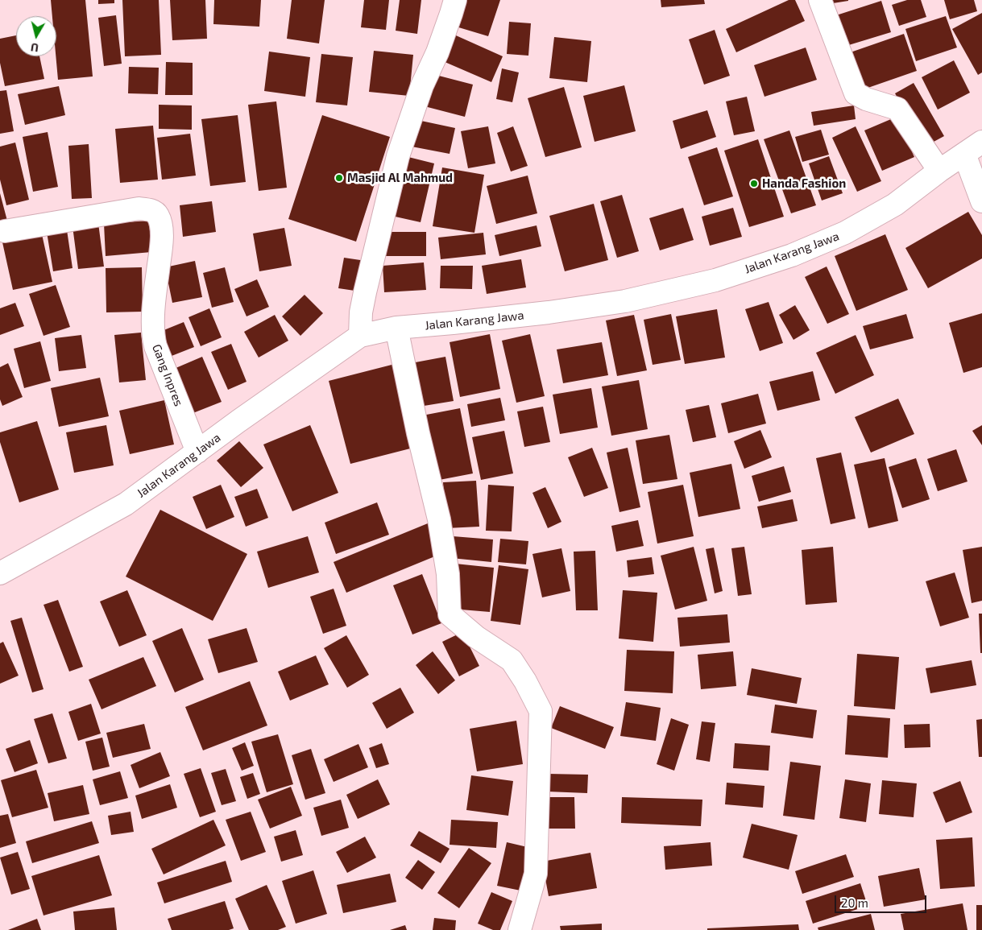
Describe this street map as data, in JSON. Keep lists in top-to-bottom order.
{
  "streets": {
    "street": ["Jalan Karang Jawa", "Gang Inpres"]
  },
  "crossings": [
    ["Jalan Karang Jawa", "Gang Inpres"]
  ],
  "places": ["Masjid Al Mahmud", "Handa Fashion"],
  "scale_bar": "20 m",
  "north": "bottom"
}
